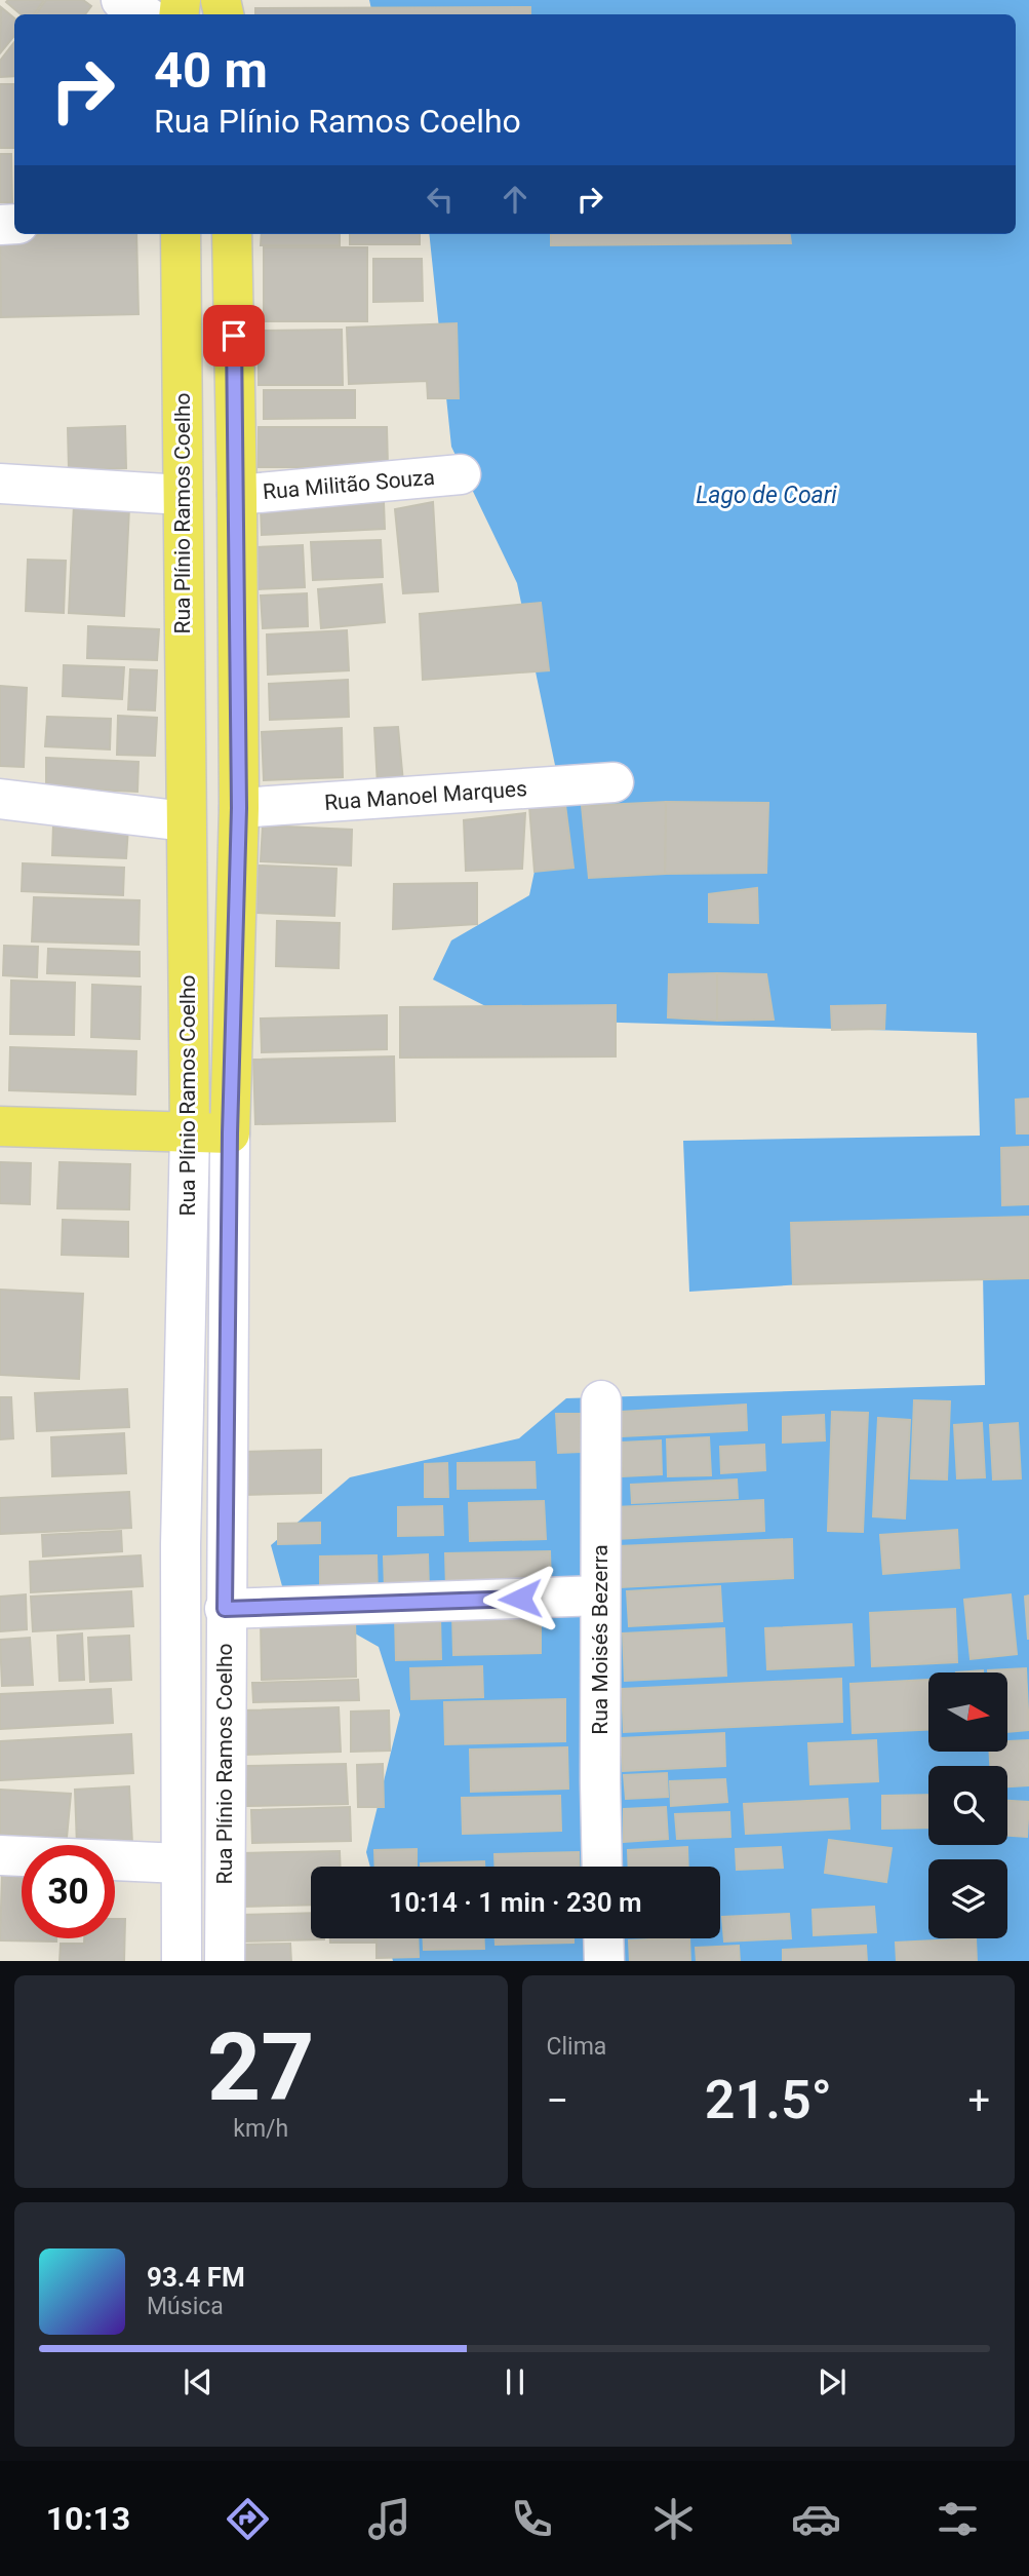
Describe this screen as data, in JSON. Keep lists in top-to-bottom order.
{
  "streets": {
    "main road": ["Rua Plínio Ramos Coelho"],
    "street": ["Rua Militão Souza", "Rua Manoel Marques", "Rua Moisés Bezerra"]
  },
  "crossings": [
    ["Rua Militão Souza", "Rua Plínio Ramos Coelho"],
    ["Rua Plínio Ramos Coelho", "Rua Manoel Marques"]
  ],
  "water": ["Lago de Coari"],
  "north": "right",
  "page": {
    "turn": ["40 m", "Rua Plínio Ramos Coelho"],
    "limit": "30",
    "trip": "10:14 · 1 min · 230 m",
    "tile": [
      ["27", "km/h"],
      "Clima"
    ],
    "heat": ["−", "21.5°", "+"],
    "song": ["93.4 FM", "Música"],
    "tabs": "10:13"
  }
}
